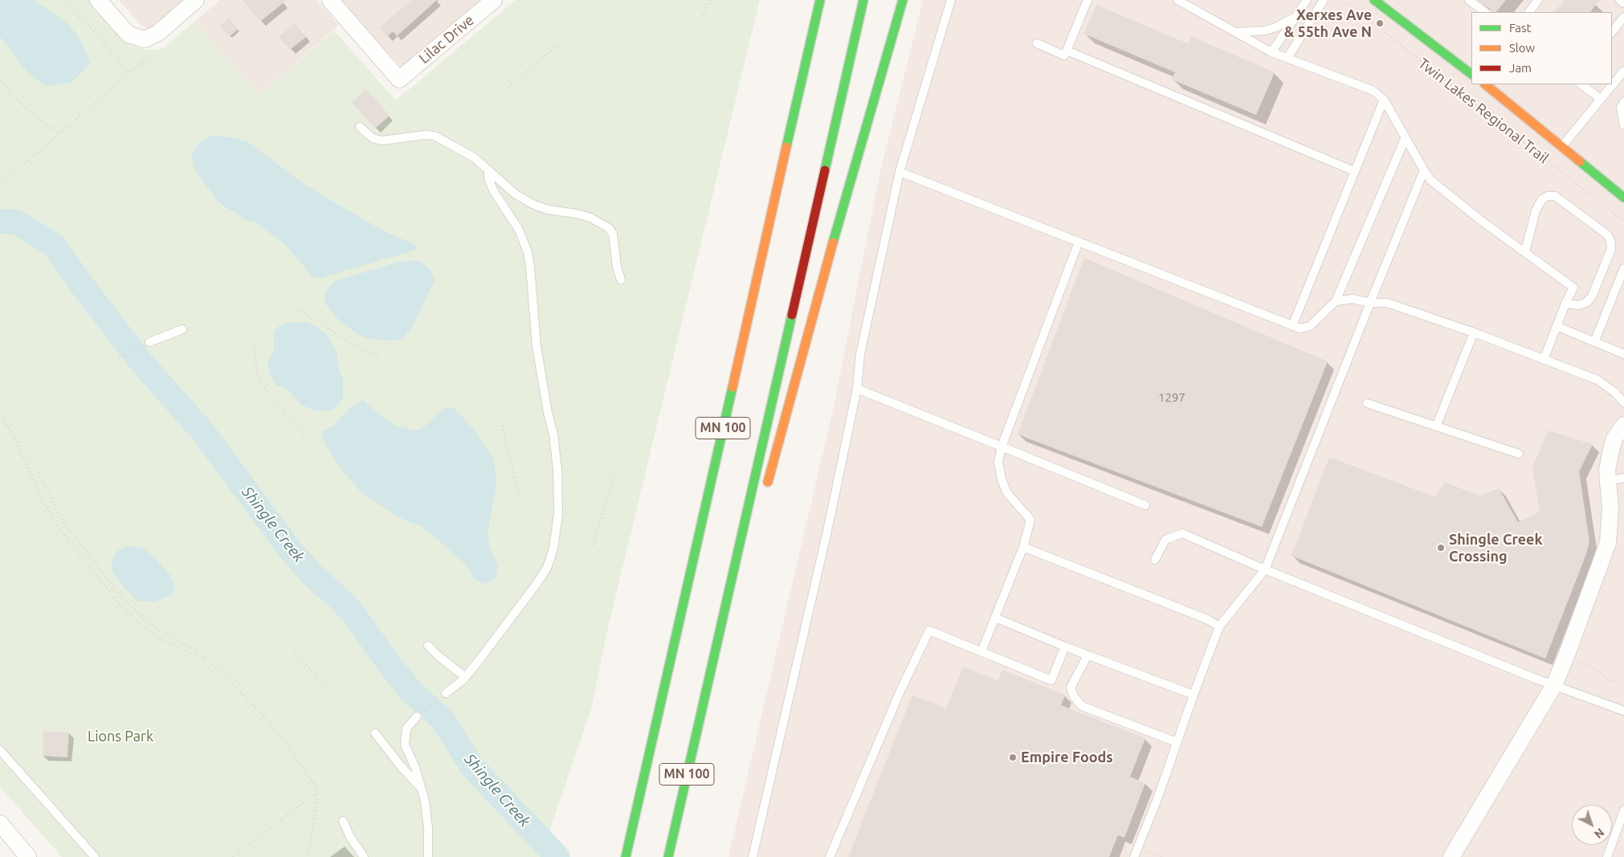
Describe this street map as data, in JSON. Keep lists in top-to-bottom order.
{
  "streets": {
    "main road": ["MN 100"],
    "street": ["Lilac Drive"],
    "path": ["Twin Lakes Regional Trail"]
  },
  "water": ["Shingle Creek"],
  "parks": ["Lions Park"],
  "places": ["Xerxes Ave & 55th Ave N", "Shingle Creek Crossing", "Empire Foods"],
  "house_numbers": ["1297"],
  "legend": ["Fast", "Slow", "Jam"],
  "north": "bottom right"
}
